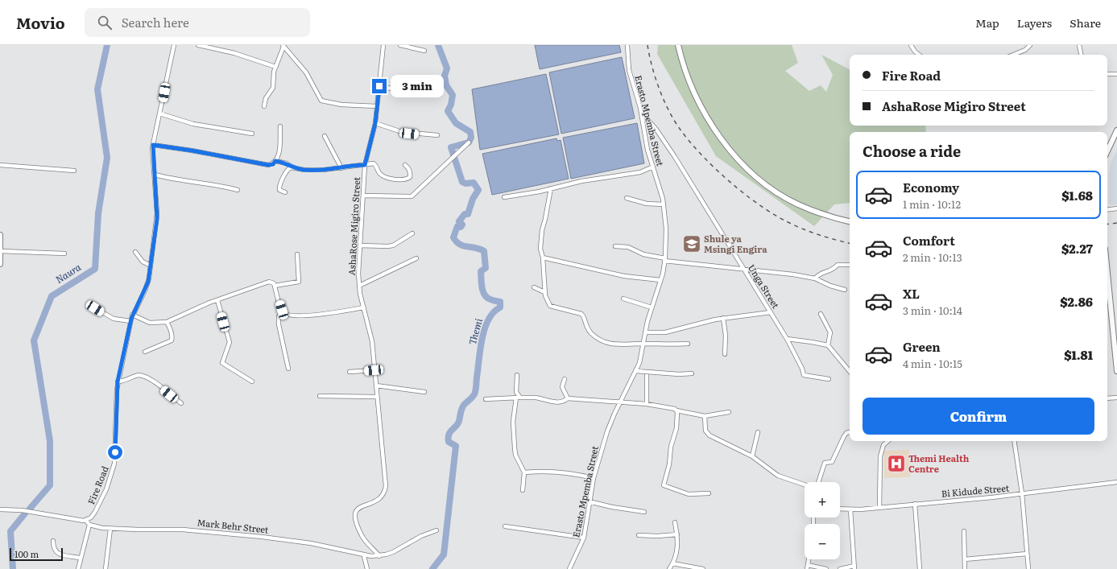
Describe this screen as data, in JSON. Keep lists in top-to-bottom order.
{
  "streets": {
    "street": [
      "Erasto Mpemba Street",
      "AshaRose Migiro Street",
      "Unga Street",
      "Fire Road",
      "Bi Kidude Street",
      "Mark Behr Street"
    ]
  },
  "crossings": [
    ["Erasto Mpemba Street", "Unga Street"],
    ["AshaRose Migiro Street", "Mark Behr Street"]
  ],
  "water": ["Naura", "Themi"],
  "places": {
    "school or university": ["Shule ya Msingi Engira"],
    "hospital": ["Themi Health Centre"]
  },
  "scale_bar": "100 m",
  "page": {
    "header": "Movio",
    "search": "Search here",
    "nav": ["Map", "Layers", "Share"],
    "banner": ["Fire Road", "AshaRose Migiro Street"],
    "bubble": "3 min",
    "heading": "Choose a ride",
    "list": [
      {
        "name": "Economy",
        "note": "1 min · 10:12",
        "value": "$1.68"
      },
      {
        "name": "Comfort",
        "note": "2 min · 10:13",
        "value": "$2.27"
      },
      {
        "name": "XL",
        "note": "3 min · 10:14",
        "value": "$2.86"
      },
      {
        "name": "Green",
        "note": "4 min · 10:15",
        "value": "$1.81"
      }
    ],
    "buttons": "Confirm",
    "map_buttons": ["+", "−"],
    "scale": "100 m"
  }
}
